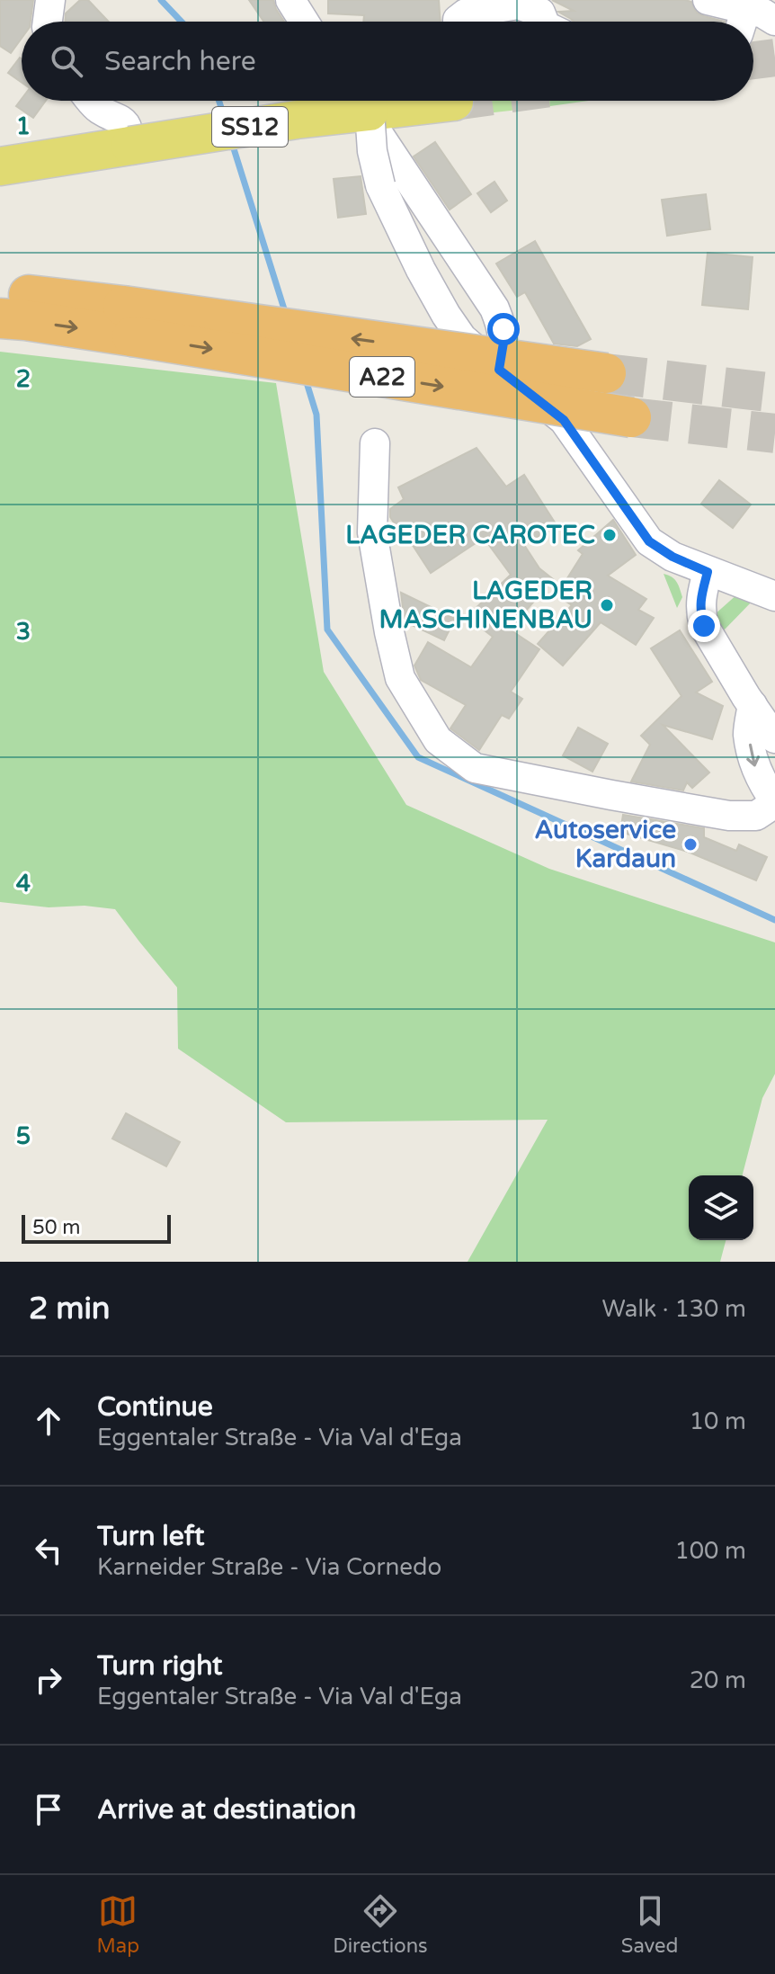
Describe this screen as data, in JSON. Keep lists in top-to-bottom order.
{
  "streets": {
    "highway": ["A22"],
    "main road": ["SS12"]
  },
  "places": ["LAGEDER CAROTEC", "LAGEDER MASCHINENBAU", "Autoservice Kardaun"],
  "scale_bar": "50 m",
  "page": {
    "search": "Search here",
    "scale": "50 m",
    "heading": ["2 min", "Walk · 130 m"],
    "list": [
      ["Continue", "Eggentaler Straße - Via Val d'Ega", "10 m"],
      ["Turn left", "Karneider Straße - Via Cornedo", "100 m"],
      ["Turn right", "Eggentaler Straße - Via Val d'Ega", "20 m"],
      "Arrive at destination"
    ],
    "nav": ["Map", "Directions", "Saved"]
  },
  "grid": {
    "rows": [
      "1",
      "2",
      "3",
      "4",
      "5"
    ]
  }
}
